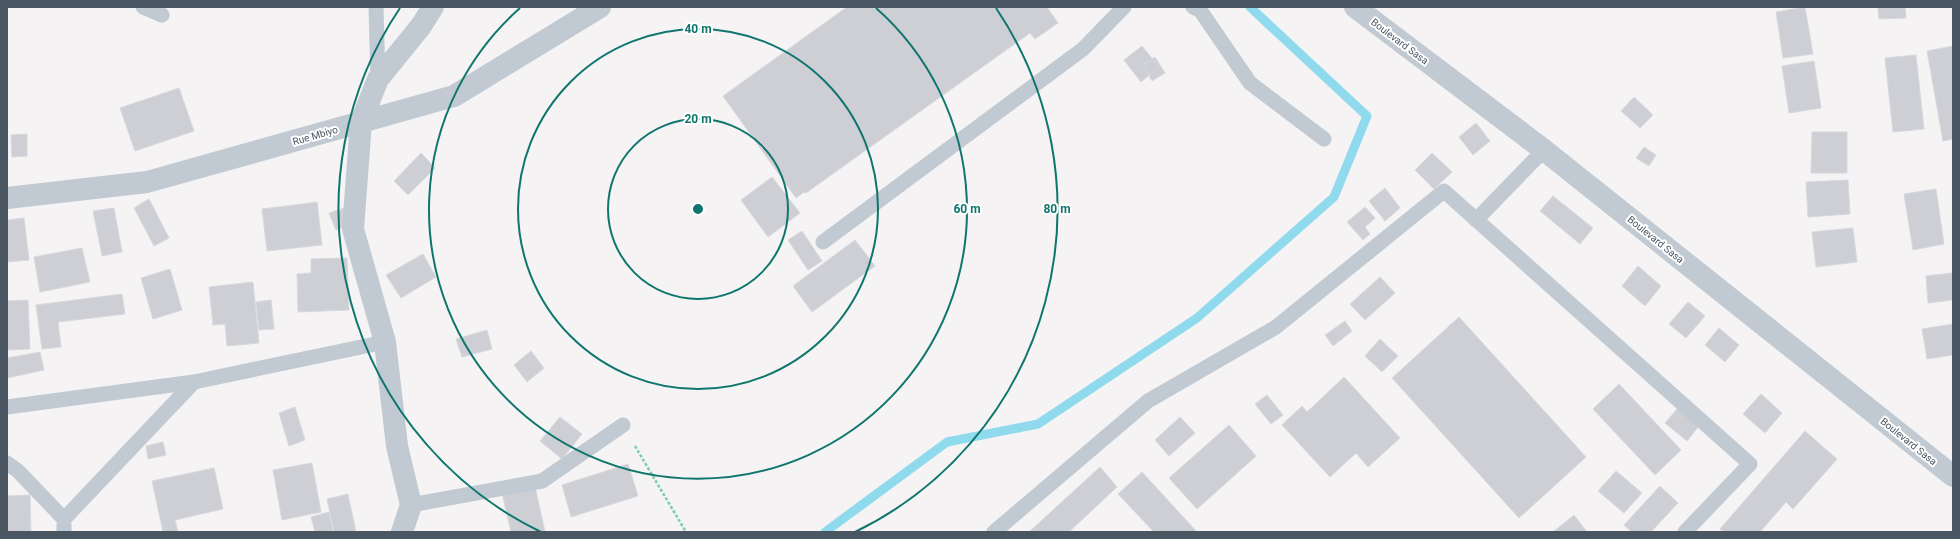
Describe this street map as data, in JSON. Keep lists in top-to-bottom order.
{
  "streets": {
    "street": ["Boulevard Sasa", "Rue Mbiyo"]
  },
  "rings": [
    "40 m",
    "20 m",
    "60 m",
    "80 m"
  ]
}
